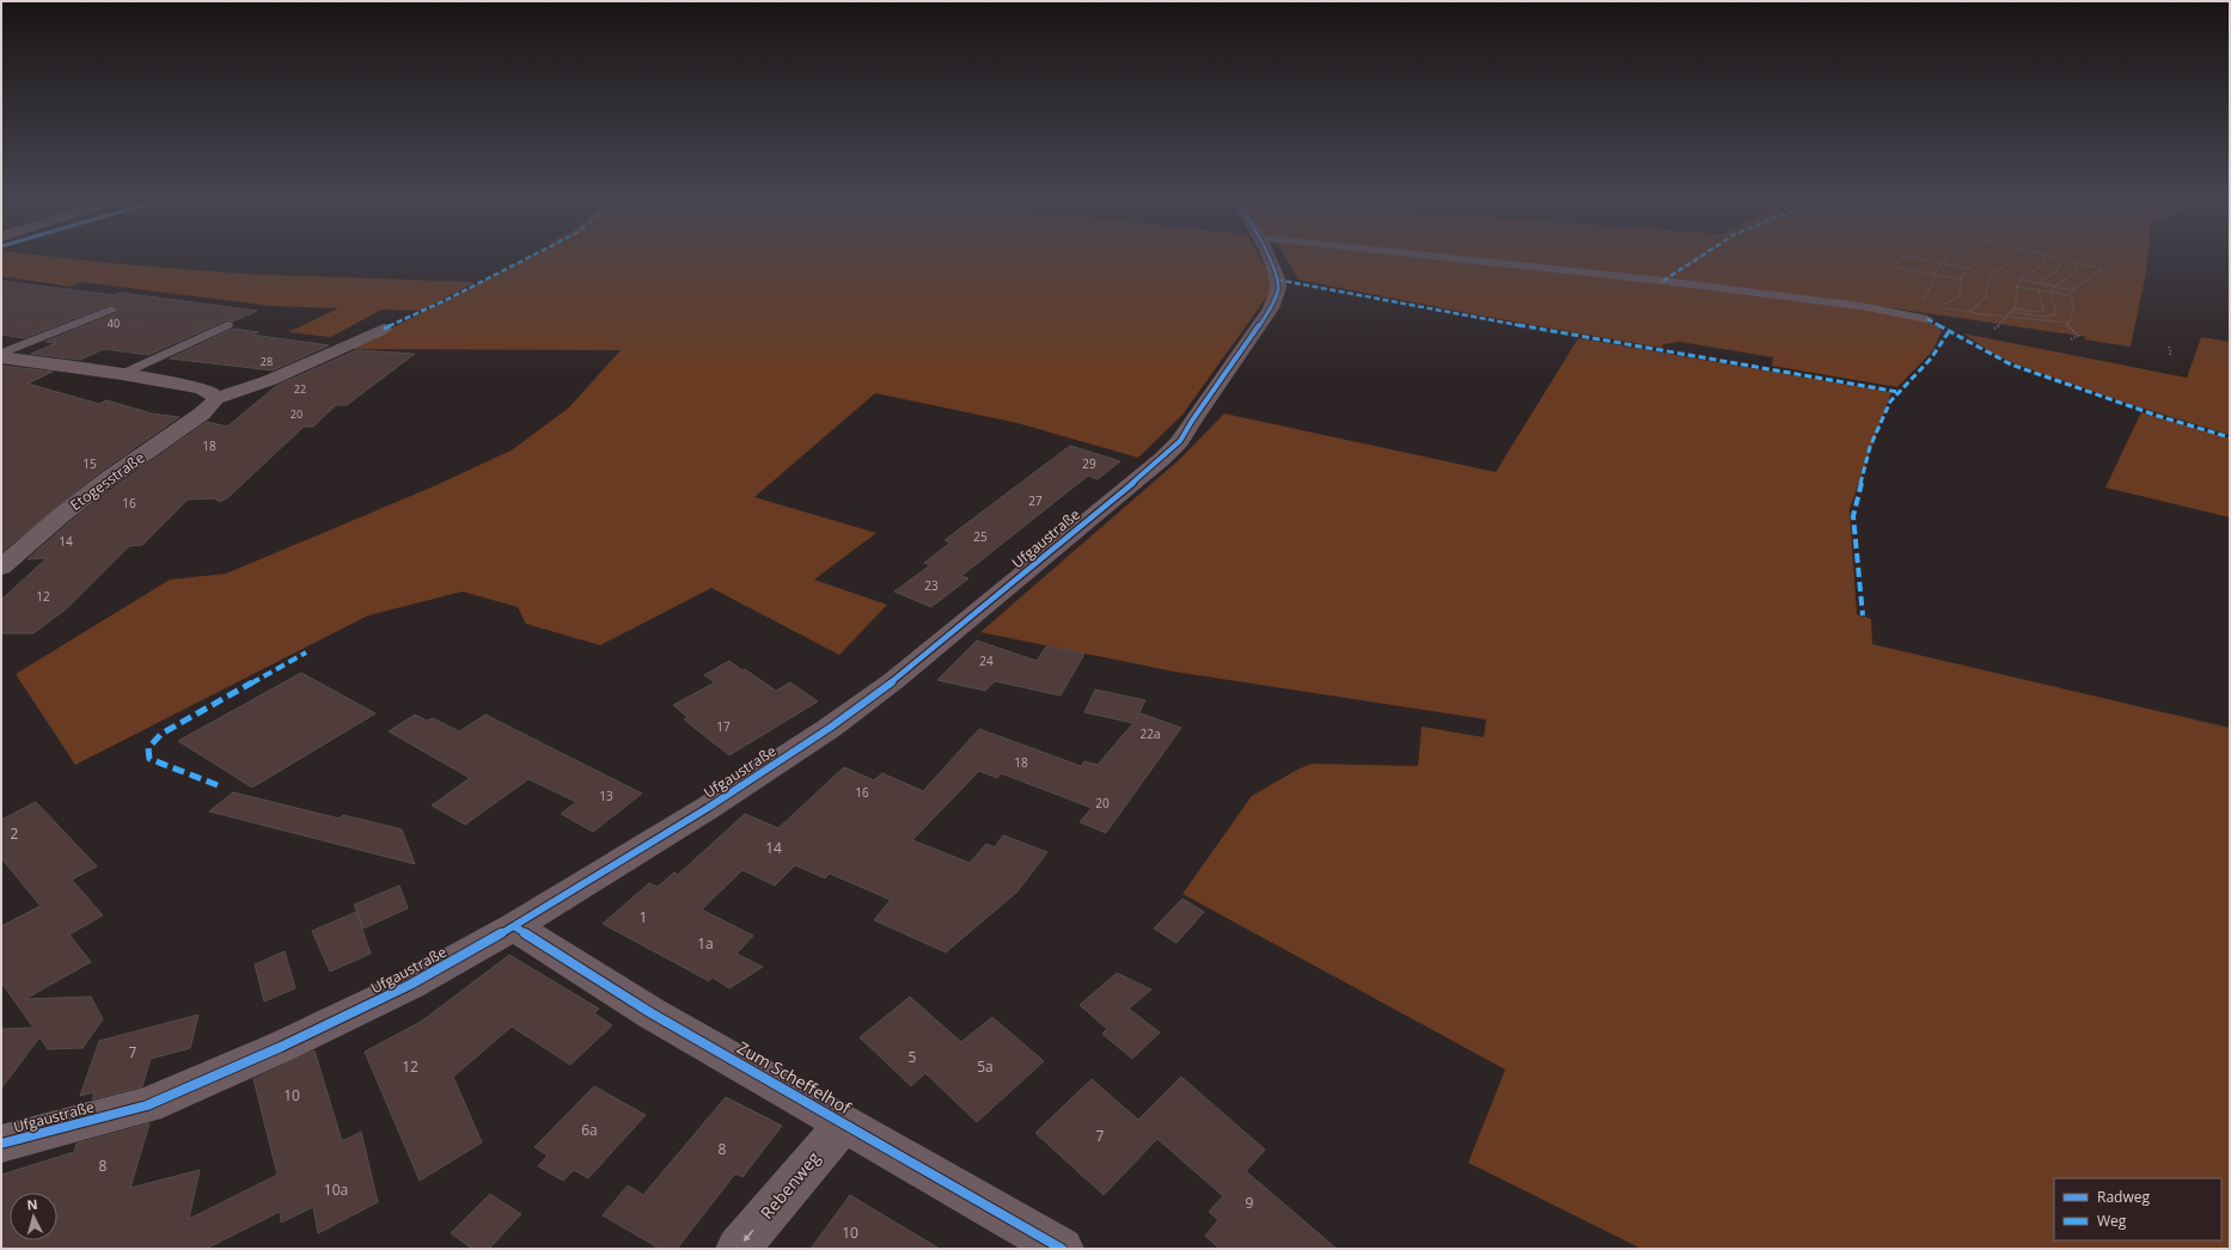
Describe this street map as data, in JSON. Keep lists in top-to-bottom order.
{
  "streets": {
    "street": [
      "Etogesstraße",
      "Ufgaustraße",
      "Zum Scheffelhof",
      "Rebenweg"
    ]
  },
  "crossings": [
    ["Ufgaustraße", "Zum Scheffelhof"],
    ["Zum Scheffelhof", "Rebenweg"]
  ],
  "one_way": ["Rebenweg"],
  "house_numbers": [
    "40",
    "28",
    "22",
    "20",
    "18",
    "15",
    "29",
    "27",
    "16",
    "25",
    "14",
    "23",
    "12",
    "24",
    "17",
    "22a",
    "18",
    "16",
    "13",
    "20",
    "2",
    "14",
    "1",
    "1a",
    "7",
    "5",
    "12",
    "5a",
    "10",
    "6a",
    "7",
    "8",
    "8",
    "10a",
    "9",
    "10"
  ],
  "legend": ["Radweg", "Weg"],
  "north": "top"
}
